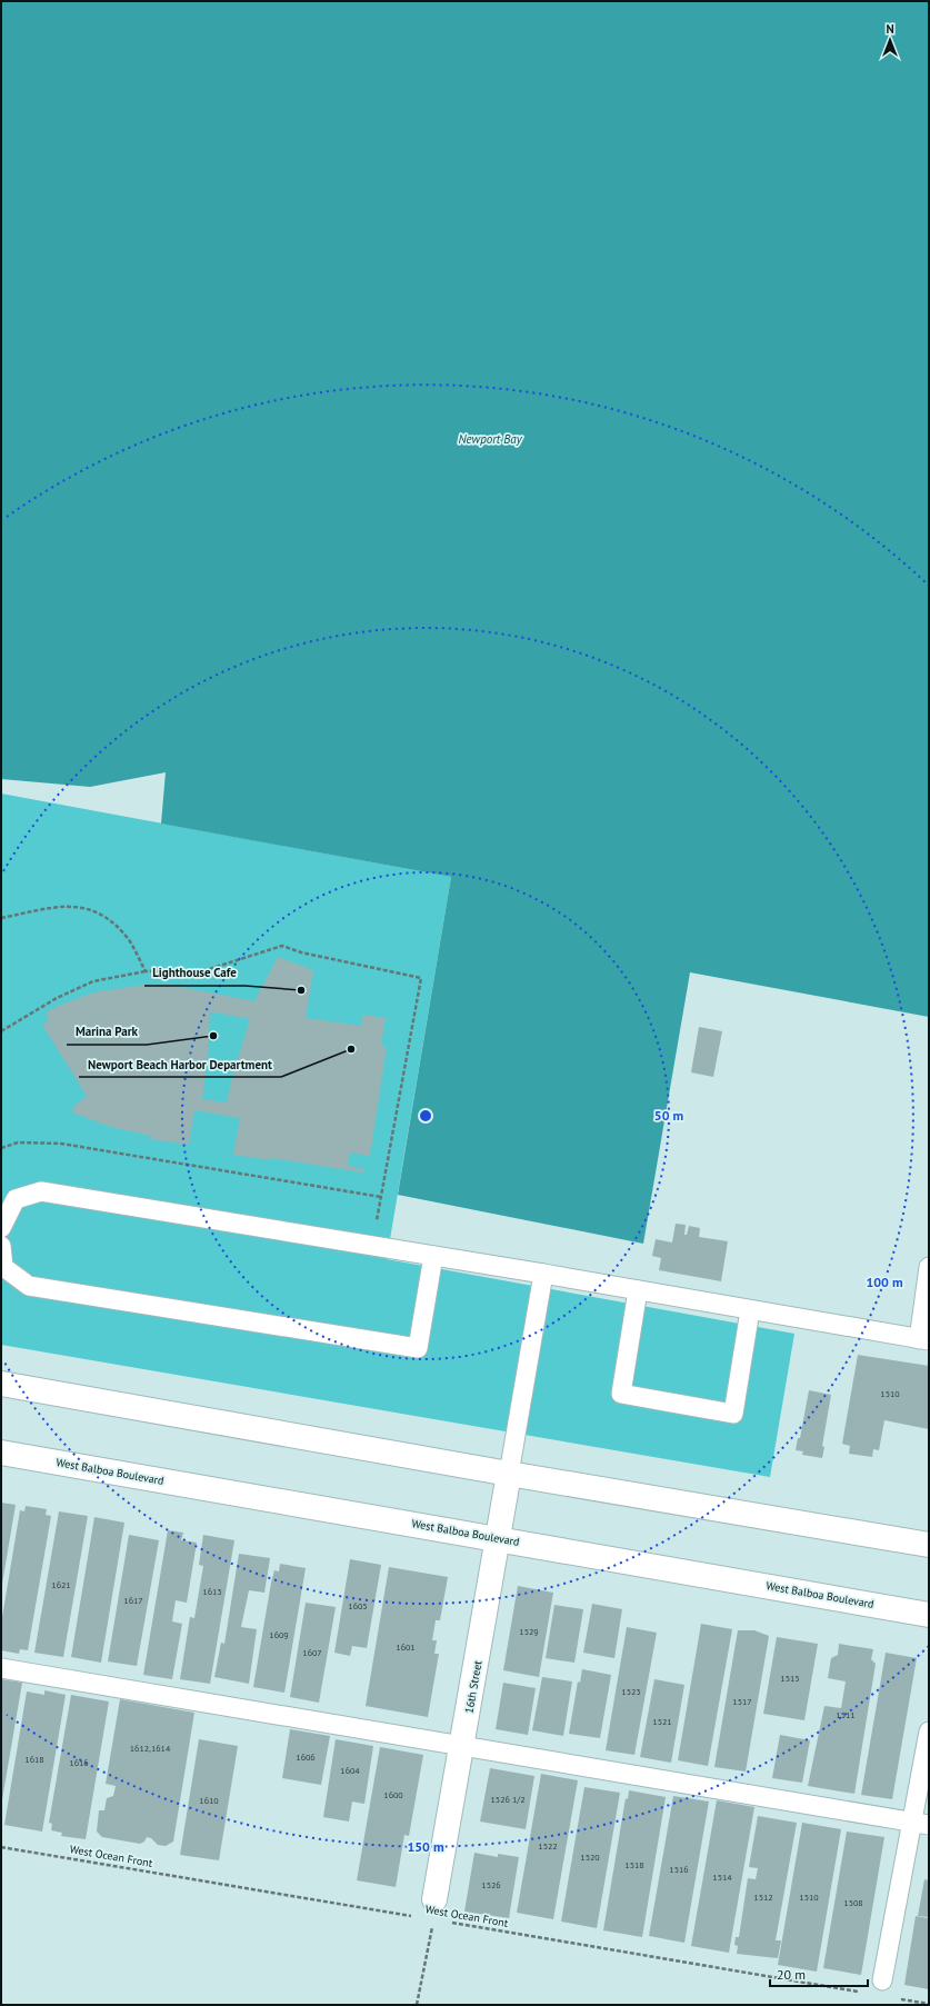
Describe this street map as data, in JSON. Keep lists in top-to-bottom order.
{
  "streets": {
    "main road": ["West Balboa Boulevard", "16th Street"],
    "path": ["West Ocean Front"]
  },
  "crossings": [
    ["West Balboa Boulevard", "16th Street"]
  ],
  "water": ["Newport Bay"],
  "places": ["Lighthouse Cafe", "Marina Park", "Newport Beach Harbor Department"],
  "house_numbers": [
    "1510",
    "1621",
    "1613",
    "1617",
    "1605",
    "1529",
    "1609",
    "1601",
    "1607",
    "1515",
    "1523",
    "1517",
    "1511",
    "1521",
    "1612,1614",
    "1606",
    "1618",
    "1616",
    "1604",
    "1600",
    "1526 1/2",
    "1610",
    "1522",
    "1520",
    "1518",
    "1516",
    "1514",
    "1526",
    "1512",
    "1510",
    "1508"
  ],
  "scale_bar": "20 m",
  "north": "top",
  "rings": ["50 m", "100 m", "150 m"]
}
